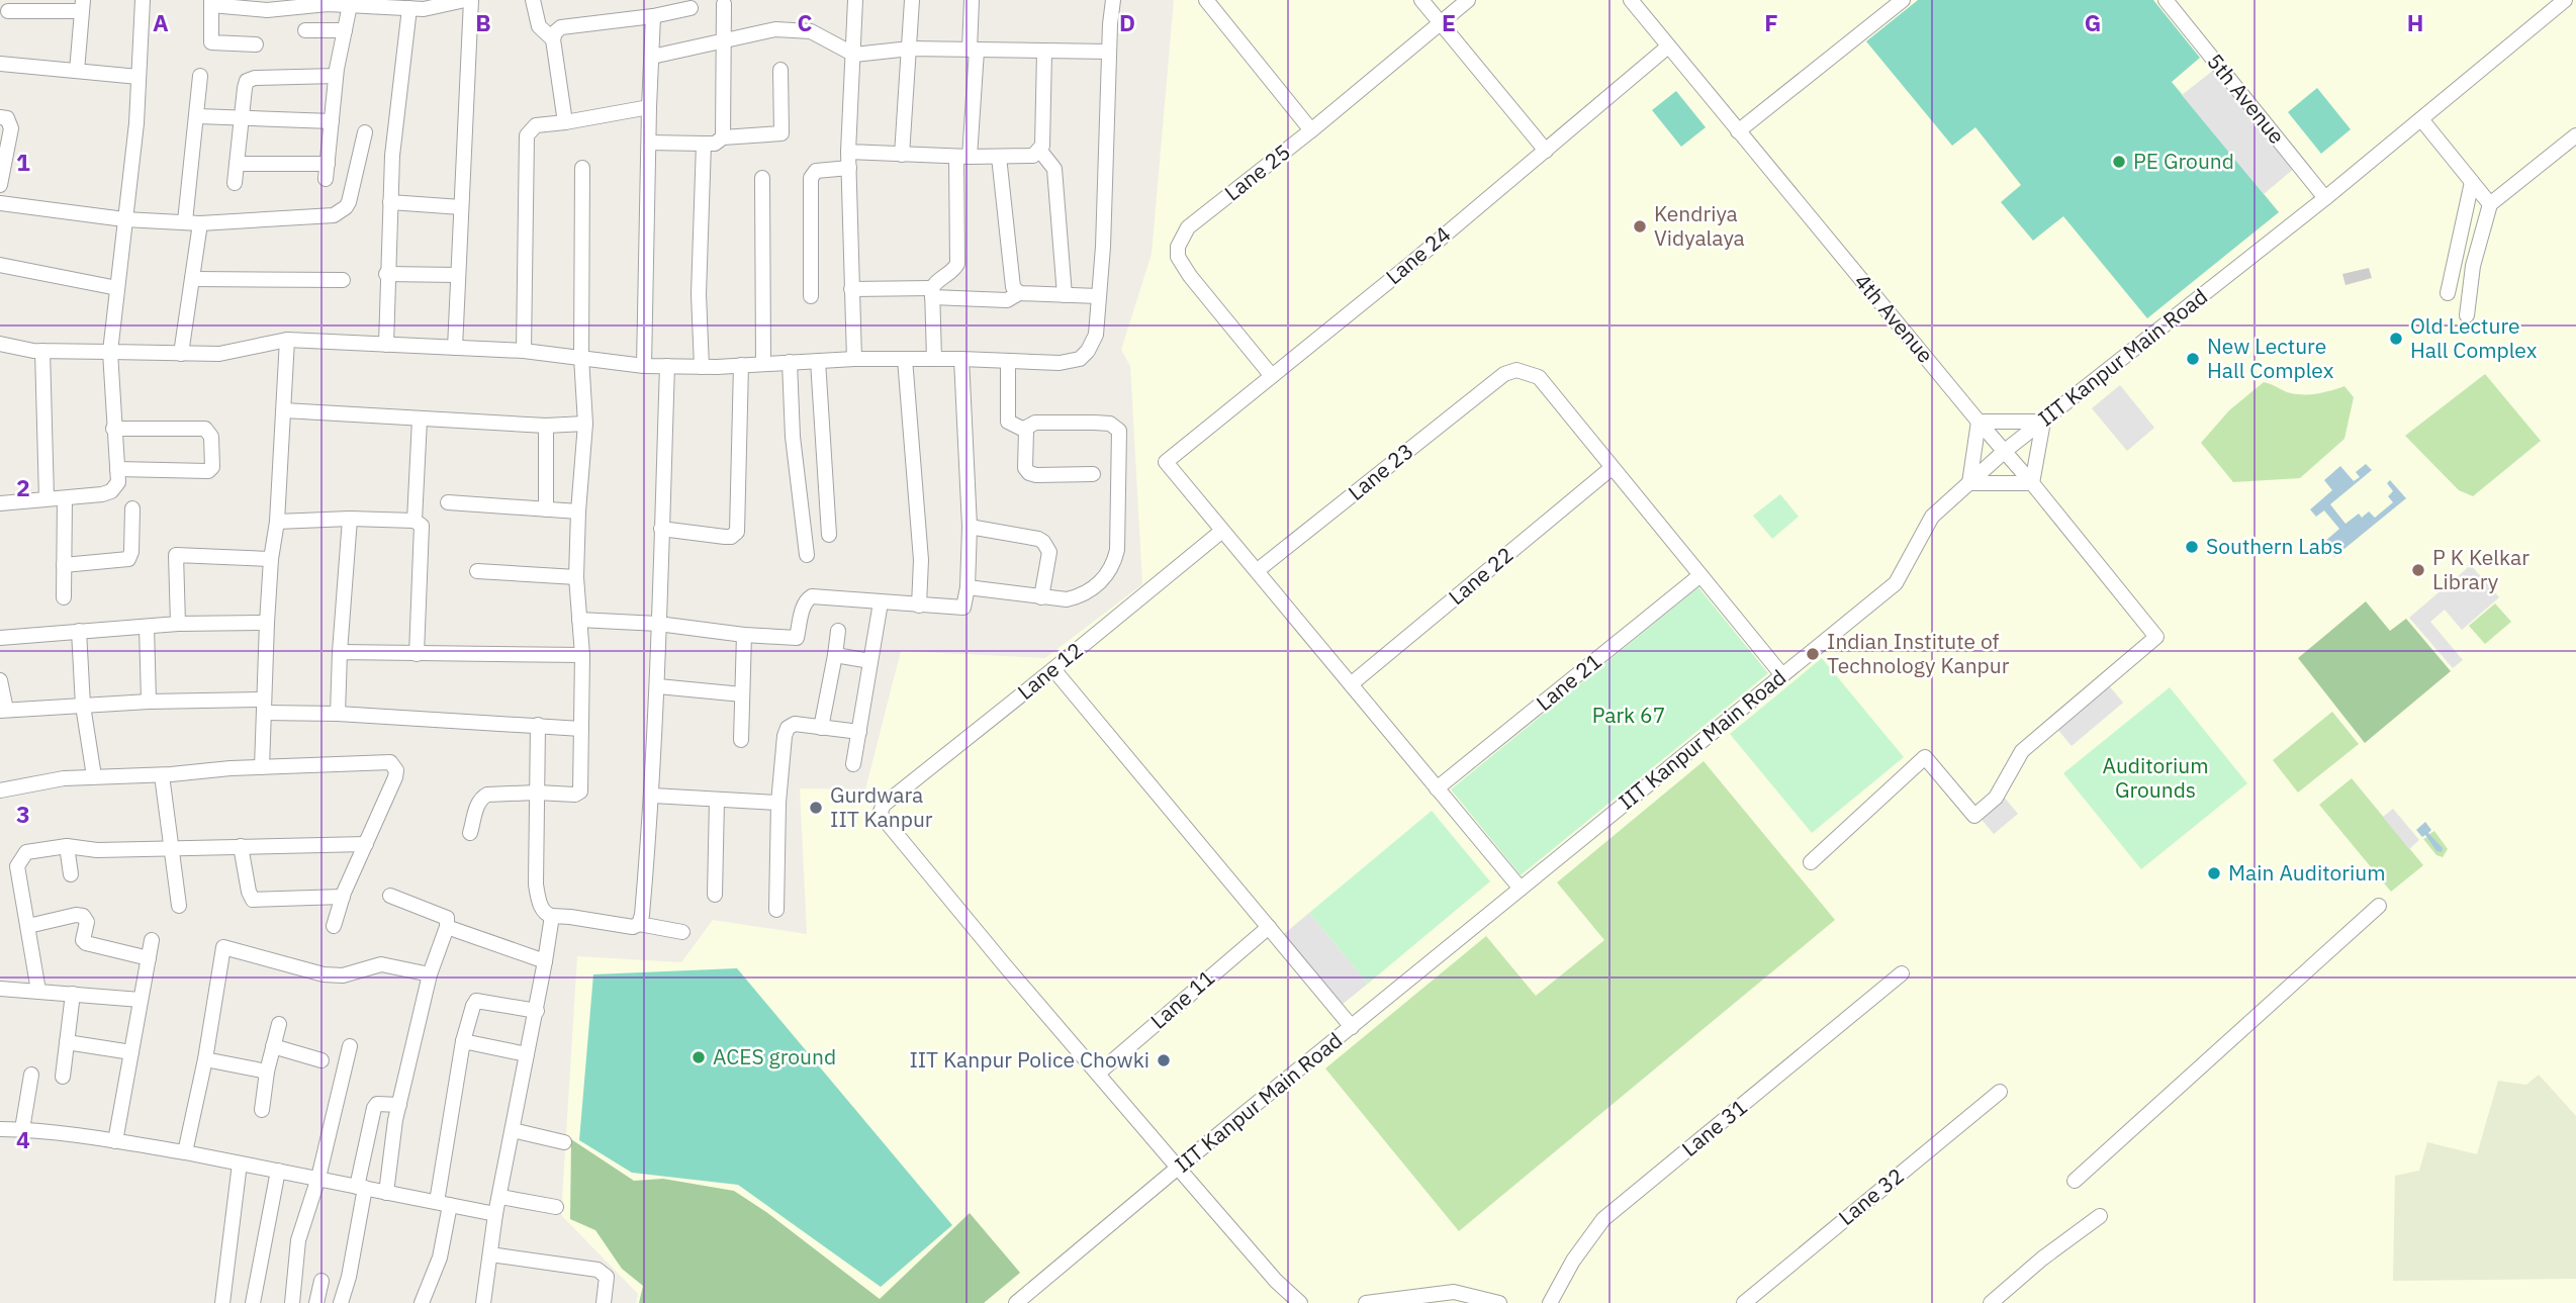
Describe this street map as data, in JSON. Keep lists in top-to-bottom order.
{
  "streets": {
    "street": [
      "5th Avenue",
      "Lane 25",
      "Lane 24",
      "4th Avenue",
      "IIT Kanpur Main Road",
      "Lane 23",
      "Lane 22",
      "Lane 12",
      "Lane 21",
      "Lane 11",
      "Lane 31",
      "Lane 32"
    ]
  },
  "crossings": [
    ["5th Avenue", "IIT Kanpur Main Road"],
    ["Lane 25", "Lane 24"],
    ["Lane 24", "4th Avenue"],
    ["Lane 24", "Lane 12"],
    ["4th Avenue", "IIT Kanpur Main Road"],
    ["Lane 23", "Lane 22"],
    ["Lane 12", "Lane 11"]
  ],
  "parks": ["Park 67", "Auditorium Grounds"],
  "places": [
    "PE Ground",
    "Kendriya Vidyalaya",
    "Old Lecture Hall Complex",
    "New Lecture Hall Complex",
    "Southern Labs",
    "P K Kelkar Library",
    "Indian Institute of Technology Kanpur",
    "Gurdwara IIT Kanpur",
    "Main Auditorium",
    "ACES ground",
    "IIT Kanpur Police Chowki"
  ],
  "grid": {
    "columns": [
      "A",
      "B",
      "C",
      "D",
      "E",
      "F",
      "G",
      "H"
    ],
    "rows": [
      "1",
      "2",
      "3",
      "4"
    ]
  }
}
